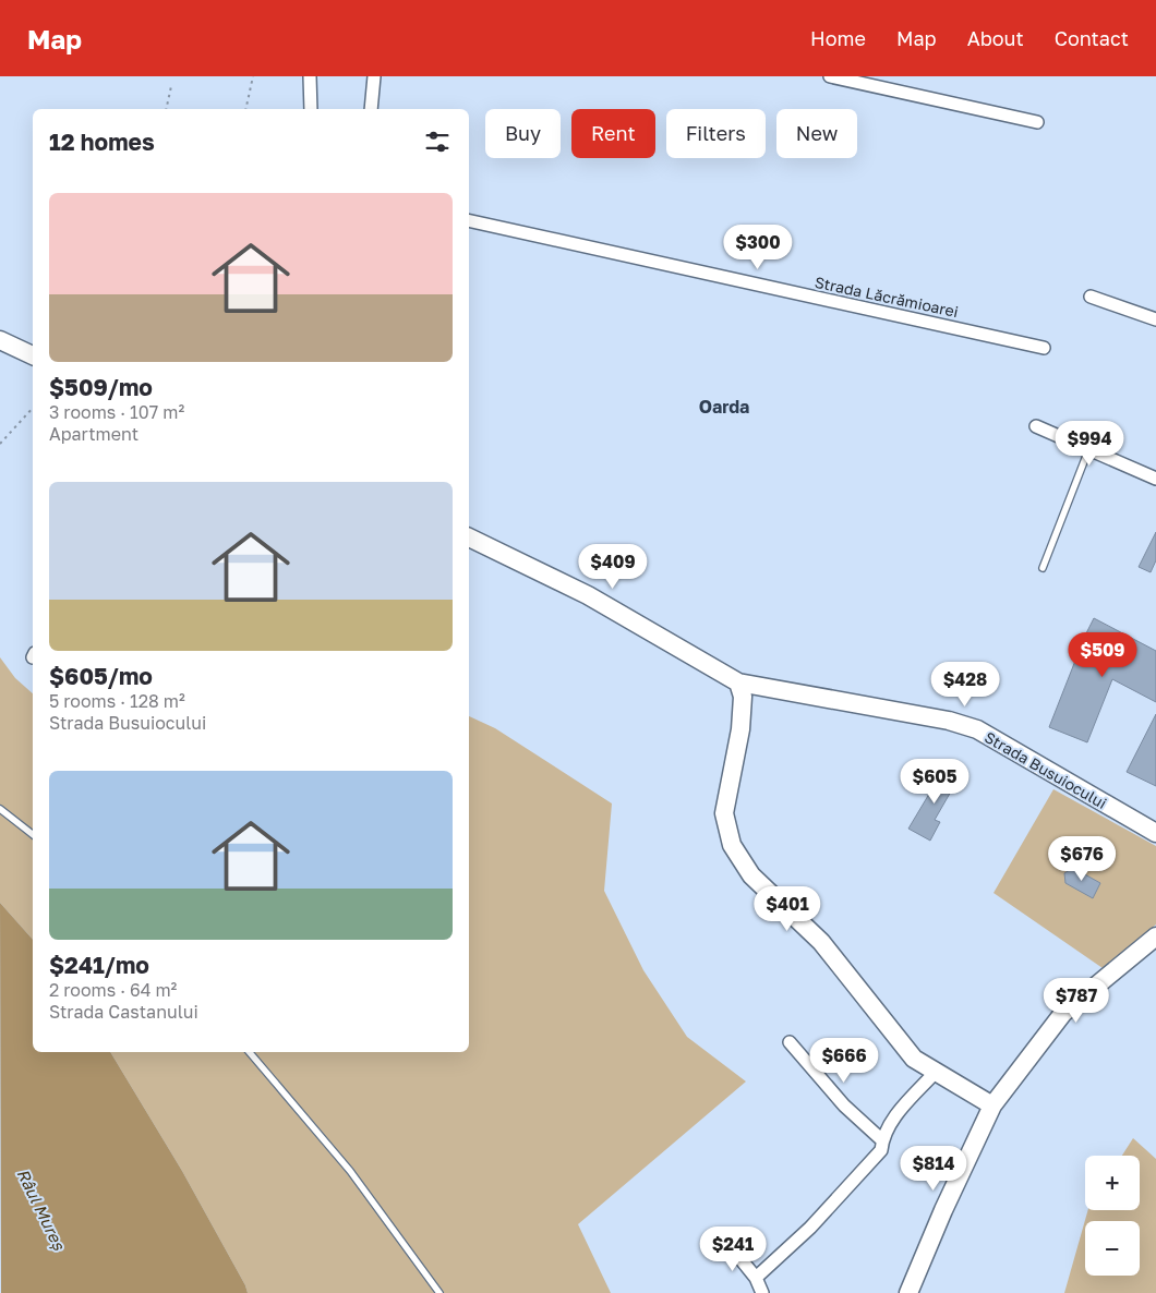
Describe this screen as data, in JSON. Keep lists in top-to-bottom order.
{
  "streets": {
    "main road": ["Strada Busuiocului"],
    "street": ["Strada Lăcrămioarei"]
  },
  "districts": ["Oarda"],
  "water": ["Râul Mureș"],
  "page": {
    "header": "Map",
    "nav": [
      "Home",
      "Map",
      "About",
      "Contact"
    ],
    "chip": [
      "Buy",
      "Rent",
      "Filters",
      "New"
    ],
    "heading": "12 homes",
    "list": [
      {
        "name": "$509/mo",
        "note": "3 rooms · 107 m² · Apartment"
      },
      {
        "name": "$605/mo",
        "note": "5 rooms · 128 m² · Strada Busuiocului"
      },
      {
        "name": "$241/mo",
        "note": "2 rooms · 64 m² · Strada Castanului"
      }
    ],
    "price": [
      "$300",
      "$994",
      "$409",
      "$509",
      "$428",
      "$605",
      "$676",
      "$401",
      "$787",
      "$666",
      "$814",
      "$241"
    ],
    "map_buttons": ["+", "−"]
  }
}
